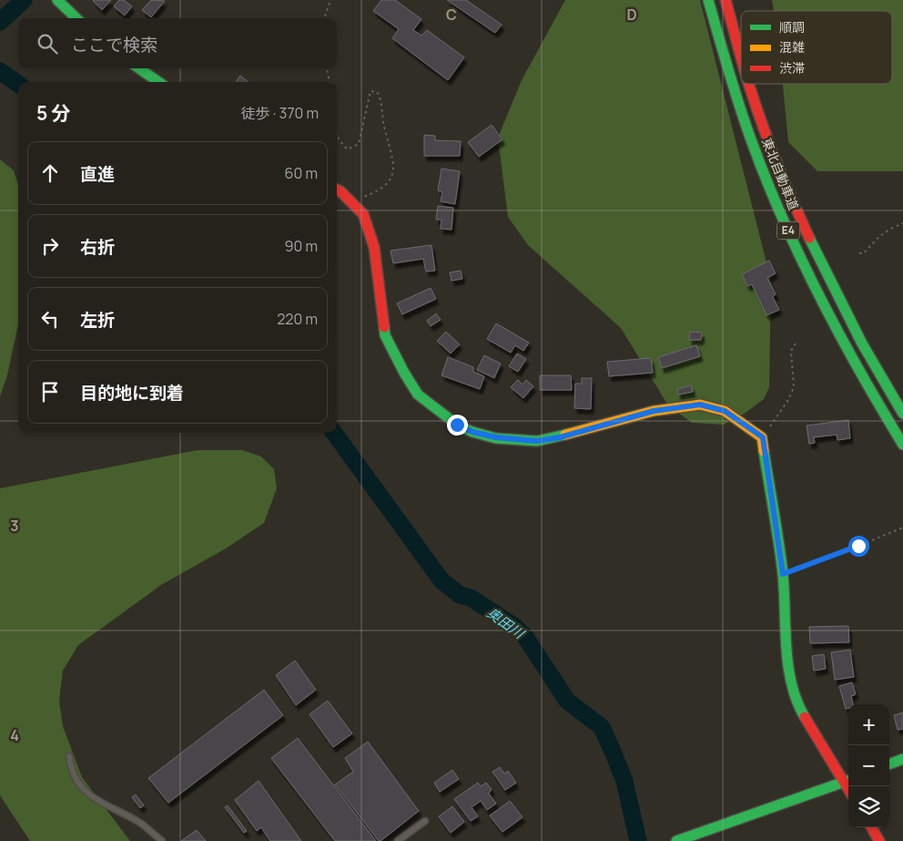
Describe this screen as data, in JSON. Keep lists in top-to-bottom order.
{
  "streets": {
    "main road": ["東北自動車道", "E4"]
  },
  "water": ["奥田川"],
  "legend": ["順調", "混雑", "渋滞"],
  "page": {
    "search": "ここで検索",
    "heading": ["5 分", "徒歩 · 370 m"],
    "list": [
      ["直進", "60 m"],
      ["右折", "90 m"],
      ["左折", "220 m"],
      "目的地に到着"
    ],
    "map_buttons": ["+", "−"]
  },
  "grid": {
    "columns": ["C", "D"],
    "rows": ["3", "4"]
  }
}
